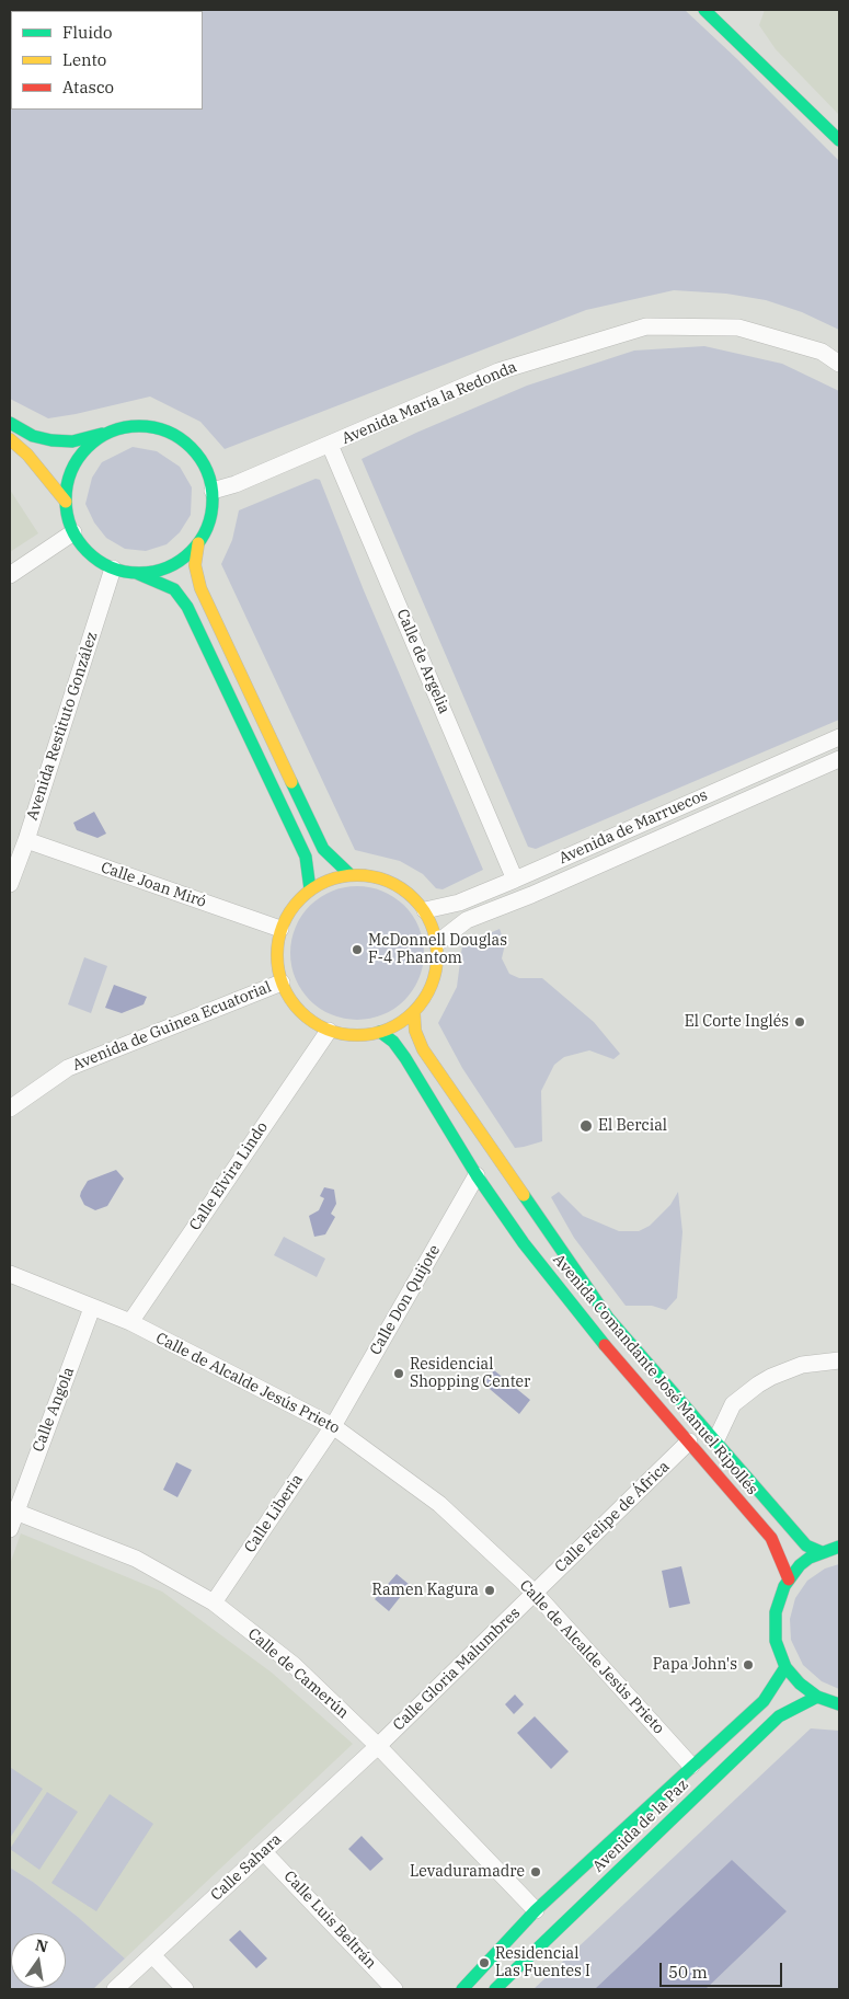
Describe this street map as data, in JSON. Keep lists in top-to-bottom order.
{
  "streets": {
    "main road": ["Avenida Comandante José Manuel Ripollés", "Avenida de la Paz"],
    "street": [
      "Avenida María la Redonda",
      "Calle de Argelia",
      "Avenida Restituto González",
      "Avenida de Marruecos",
      "Calle Joan Miró",
      "Avenida de Guinea Ecuatorial",
      "Calle Elvira Lindo",
      "Calle Don Quijote",
      "Calle de Alcalde Jesús Prieto",
      "Calle Angola",
      "Calle Liberia",
      "Calle Felipe de África",
      "Calle Gloria Malumbres",
      "Calle de Camerún",
      "Calle Sahara",
      "Calle Luis Beltrán"
    ]
  },
  "crossings": [
    ["Avenida María la Redonda", "Calle de Argelia"],
    ["Avenida María la Redonda", "Avenida Restituto González"],
    ["Calle de Argelia", "Avenida de Marruecos"],
    ["Avenida Restituto González", "Calle Joan Miró"],
    ["Avenida de Marruecos", "Calle Joan Miró"],
    ["Avenida de Marruecos", "Avenida de Guinea Ecuatorial"],
    ["Avenida de Marruecos", "Calle Elvira Lindo"],
    ["Avenida de Marruecos", "Avenida Comandante José Manuel Ripollés"],
    ["Calle Joan Miró", "Avenida de Guinea Ecuatorial"],
    ["Calle Joan Miró", "Calle Elvira Lindo"],
    ["Calle Joan Miró", "Avenida Comandante José Manuel Ripollés"],
    ["Avenida de Guinea Ecuatorial", "Calle Elvira Lindo"],
    ["Avenida de Guinea Ecuatorial", "Avenida Comandante José Manuel Ripollés"],
    ["Calle Elvira Lindo", "Avenida Comandante José Manuel Ripollés"],
    ["Calle Elvira Lindo", "Calle de Alcalde Jesús Prieto"],
    ["Calle Don Quijote", "Avenida Comandante José Manuel Ripollés"],
    ["Calle Don Quijote", "Calle de Alcalde Jesús Prieto"],
    ["Calle Don Quijote", "Calle Liberia"],
    ["Avenida Comandante José Manuel Ripollés", "Calle Felipe de África"],
    ["Calle de Alcalde Jesús Prieto", "Calle Angola"],
    ["Calle de Alcalde Jesús Prieto", "Calle Liberia"],
    ["Calle de Alcalde Jesús Prieto", "Calle Felipe de África"],
    ["Calle de Alcalde Jesús Prieto", "Calle Gloria Malumbres"],
    ["Calle Angola", "Calle de Camerún"],
    ["Calle Liberia", "Calle de Camerún"],
    ["Calle Felipe de África", "Calle Gloria Malumbres"],
    ["Calle Gloria Malumbres", "Calle de Camerún"],
    ["Calle Gloria Malumbres", "Calle Sahara"],
    ["Calle de Camerún", "Calle Sahara"],
    ["Calle Sahara", "Calle Luis Beltrán"]
  ],
  "places": [
    "McDonnell Douglas F-4 Phantom",
    "El Corte Inglés",
    "El Bercial",
    "Residencial Shopping Center",
    "Ramen Kagura",
    "Papa John's",
    "Levaduramadre",
    "Residencial Las Fuentes I"
  ],
  "legend": ["Fluido", "Lento", "Atasco"],
  "scale_bar": "50 m",
  "north": "top"
}
